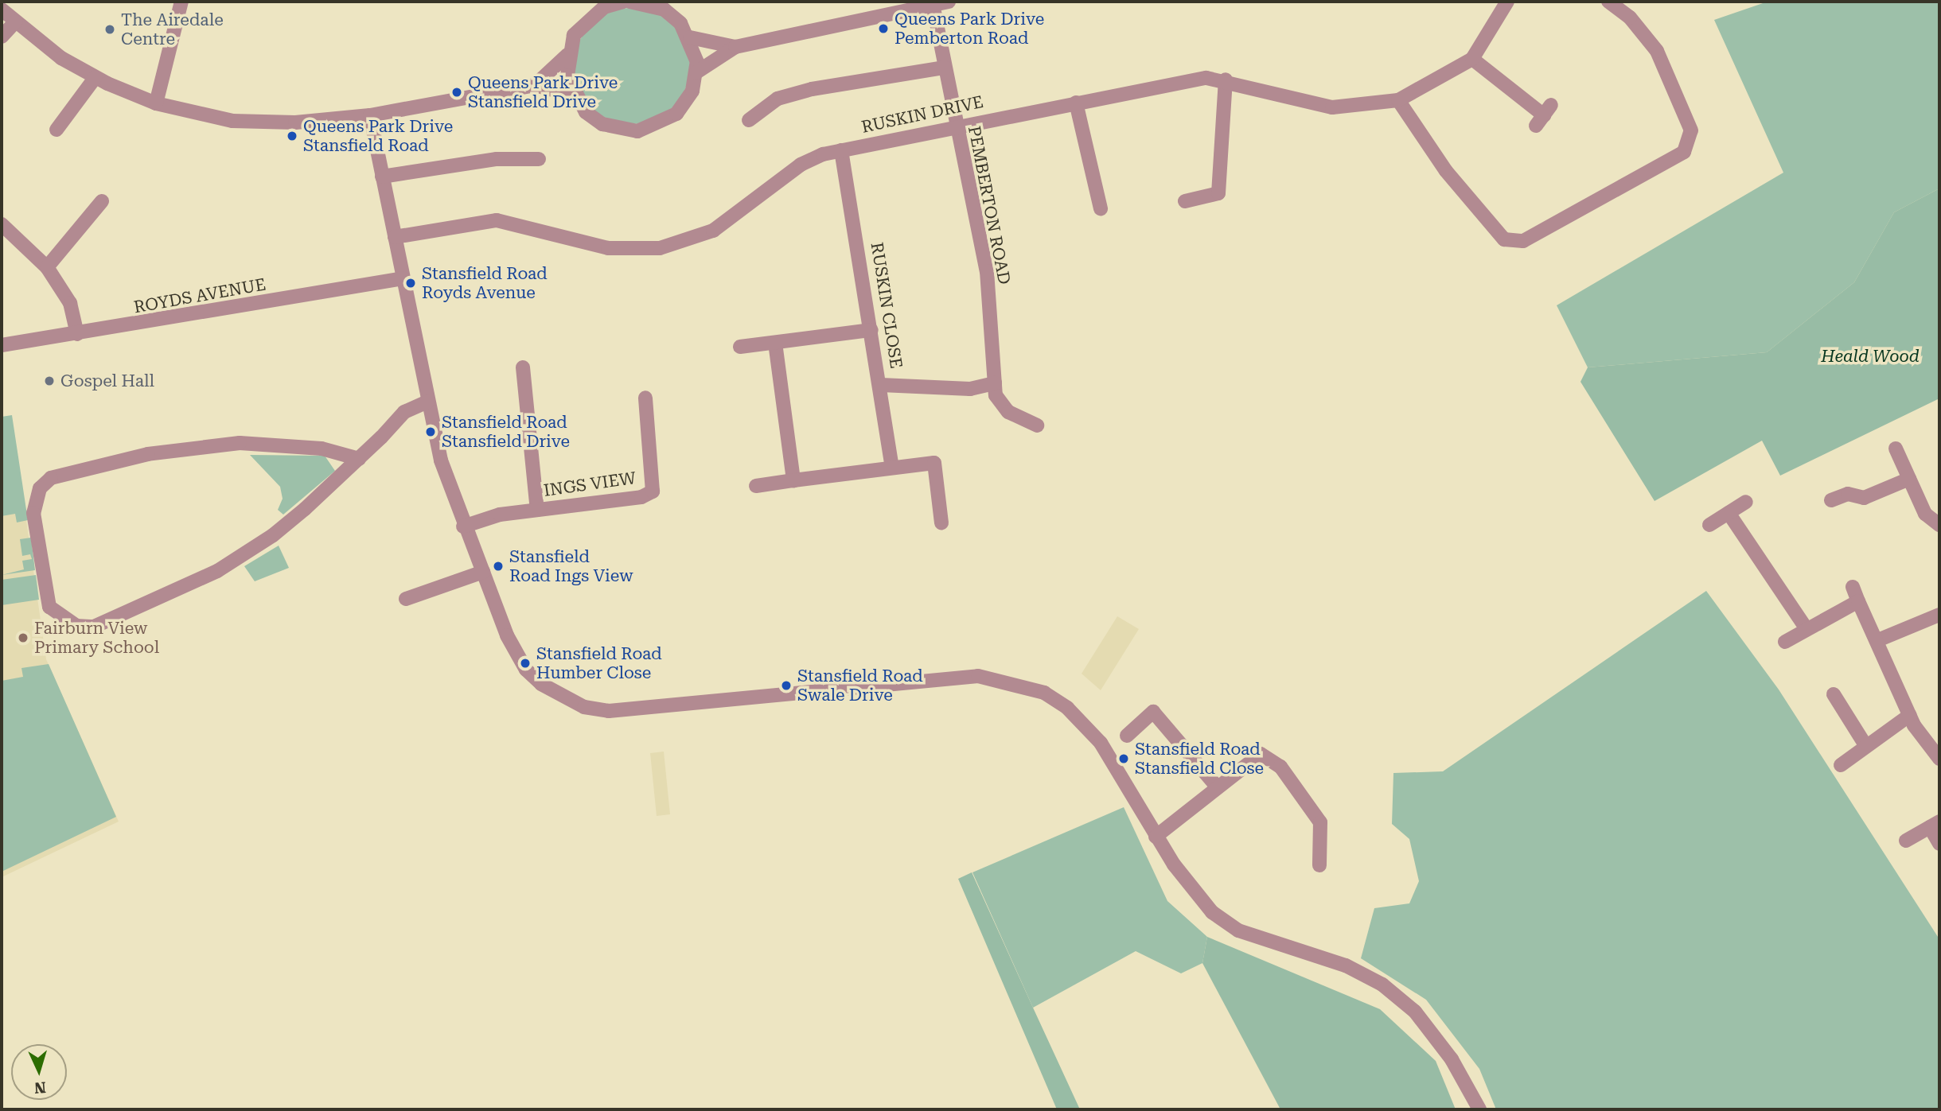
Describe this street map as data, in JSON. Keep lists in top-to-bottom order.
{
  "streets": {
    "street": [
      "RUSKIN DRIVE",
      "PEMBERTON ROAD",
      "ROYDS AVENUE",
      "RUSKIN CLOSE",
      "INGS VIEW"
    ]
  },
  "crossings": [
    ["RUSKIN DRIVE", "PEMBERTON ROAD"],
    ["RUSKIN DRIVE", "RUSKIN CLOSE"]
  ],
  "parks": ["Heald Wood"],
  "places": [
    "Queens Park Drive Pemberton Road",
    "The Airedale Centre",
    "Queens Park Drive Stansfield Drive",
    "Queens Park Drive Stansfield Road",
    "Stansfield Road Royds Avenue",
    "Gospel Hall",
    "Stansfield Road Stansfield Drive",
    "Stansfield Road Ings View",
    "Fairburn View Primary School",
    "Stansfield Road Humber Close",
    "Stansfield Road Swale Drive",
    "Stansfield Road Stansfield Close"
  ],
  "north": "bottom"
}
